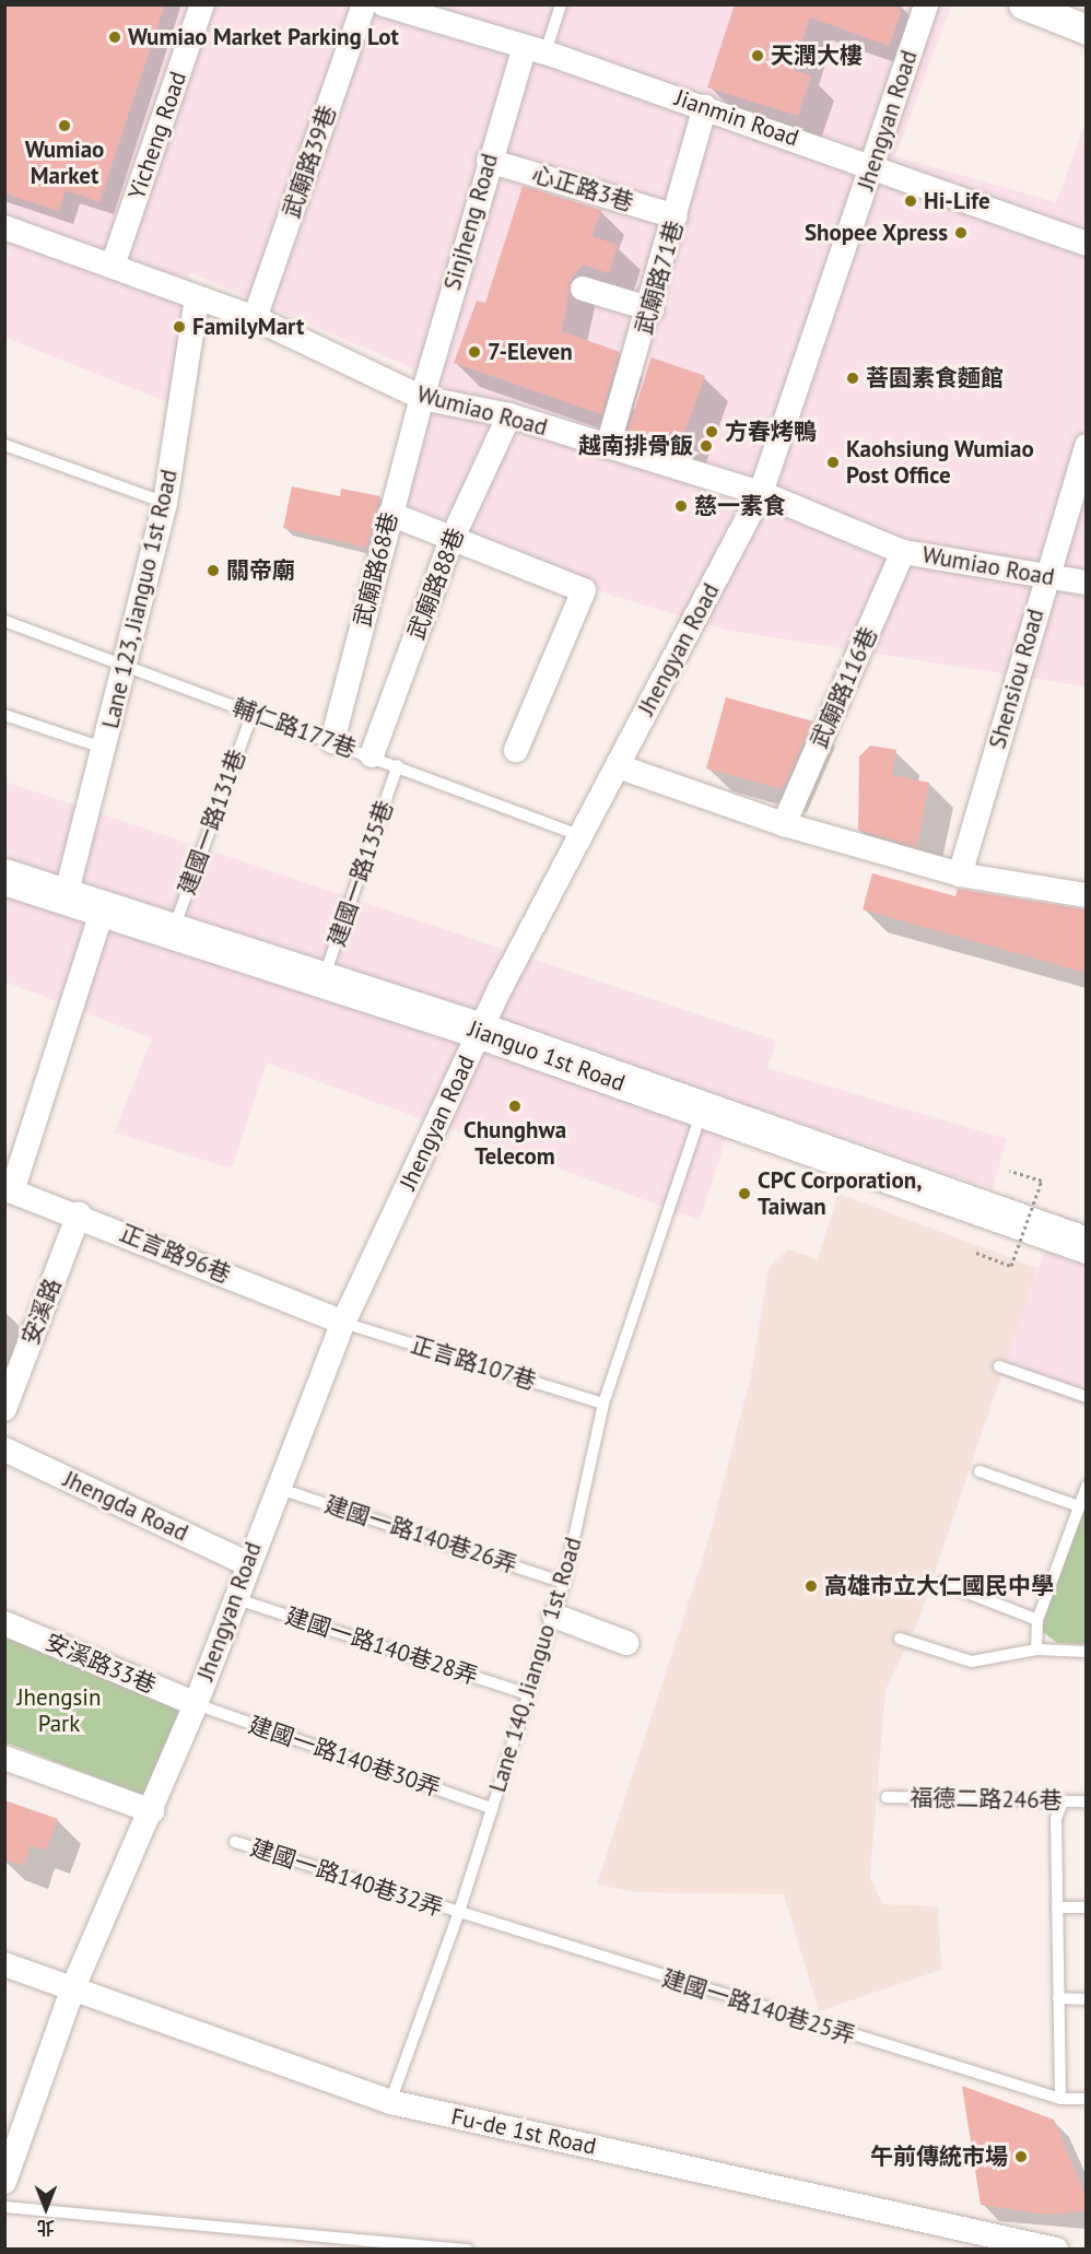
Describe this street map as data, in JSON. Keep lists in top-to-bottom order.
{
  "streets": {
    "main road": ["Jianguo 1st Road"],
    "street": [
      "Jianmin Road",
      "Jhengyan Road",
      "Yicheng Road",
      "武廟路39巷",
      "心正路3巷",
      "Sinjheng Road",
      "武廟路71巷",
      "Wumiao Road",
      "武廟路68巷",
      "武廟路88巷",
      "Lane 123, Jianguo 1st Road",
      "Shensiou Road",
      "武廟路116巷",
      "正言路96巷",
      "安溪路",
      "Jhengda Road",
      "安溪路33巷",
      "Fu-de 1st Road"
    ],
    "lane": [
      "輔仁路177巷",
      "建國一路131巷",
      "建國一路135巷",
      "正言路107巷",
      "建國一路140巷26弄",
      "建國一路140巷28弄",
      "Lane 140, Jianguo 1st Road",
      "建國一路140巷30弄",
      "福德二路246巷",
      "建國一路140巷32弄",
      "建國一路140巷25弄"
    ]
  },
  "crossings": [
    ["Jianmin Road", "Jhengyan Road"],
    ["Jianmin Road", "Sinjheng Road"],
    ["Jianmin Road", "武廟路71巷"],
    ["Jhengyan Road", "Wumiao Road"],
    ["Jhengyan Road", "輔仁路177巷"],
    ["Jhengyan Road", "Jianguo 1st Road"],
    ["Jhengyan Road", "正言路96巷"],
    ["Jhengyan Road", "正言路107巷"],
    ["Jhengyan Road", "Jhengda Road"],
    ["Jhengyan Road", "建國一路140巷26弄"],
    ["Jhengyan Road", "建國一路140巷28弄"],
    ["Jhengyan Road", "安溪路33巷"],
    ["Jhengyan Road", "建國一路140巷30弄"],
    ["Jhengyan Road", "Fu-de 1st Road"],
    ["Yicheng Road", "Wumiao Road"],
    ["武廟路39巷", "Wumiao Road"],
    ["心正路3巷", "Sinjheng Road"],
    ["心正路3巷", "武廟路71巷"],
    ["Sinjheng Road", "Wumiao Road"],
    ["Sinjheng Road", "武廟路68巷"],
    ["武廟路71巷", "Wumiao Road"],
    ["Wumiao Road", "武廟路68巷"],
    ["Wumiao Road", "武廟路88巷"],
    ["Wumiao Road", "Lane 123, Jianguo 1st Road"],
    ["Wumiao Road", "Shensiou Road"],
    ["Wumiao Road", "武廟路116巷"],
    ["武廟路68巷", "輔仁路177巷"],
    ["武廟路88巷", "輔仁路177巷"],
    ["Lane 123, Jianguo 1st Road", "輔仁路177巷"],
    ["Lane 123, Jianguo 1st Road", "Jianguo 1st Road"],
    ["輔仁路177巷", "建國一路131巷"],
    ["輔仁路177巷", "建國一路135巷"],
    ["建國一路131巷", "Jianguo 1st Road"],
    ["建國一路135巷", "Jianguo 1st Road"],
    ["Jianguo 1st Road", "Lane 140, Jianguo 1st Road"],
    ["正言路96巷", "安溪路"],
    ["正言路96巷", "正言路107巷"],
    ["正言路107巷", "Lane 140, Jianguo 1st Road"],
    ["建國一路140巷26弄", "Lane 140, Jianguo 1st Road"],
    ["建國一路140巷28弄", "Lane 140, Jianguo 1st Road"],
    ["安溪路33巷", "建國一路140巷30弄"],
    ["Lane 140, Jianguo 1st Road", "建國一路140巷30弄"],
    ["Lane 140, Jianguo 1st Road", "建國一路140巷32弄"],
    ["Lane 140, Jianguo 1st Road", "建國一路140巷25弄"],
    ["Lane 140, Jianguo 1st Road", "Fu-de 1st Road"],
    ["建國一路140巷32弄", "建國一路140巷25弄"]
  ],
  "parks": ["Jhengsin Park"],
  "places": [
    "Wumiao Market Parking Lot",
    "天潤大樓",
    "Wumiao Market",
    "Hi-Life",
    "Shopee Xpress",
    "FamilyMart",
    "7-Eleven",
    "菩園素食麵館",
    "方春烤鴨",
    "越南排骨飯",
    "Kaohsiung Wumiao Post Office",
    "慈一素食",
    "關帝廟",
    "Chunghwa Telecom",
    "CPC Corporation, Taiwan",
    "高雄市立大仁國民中學",
    "午前傳統市場"
  ],
  "north": "bottom"
}
